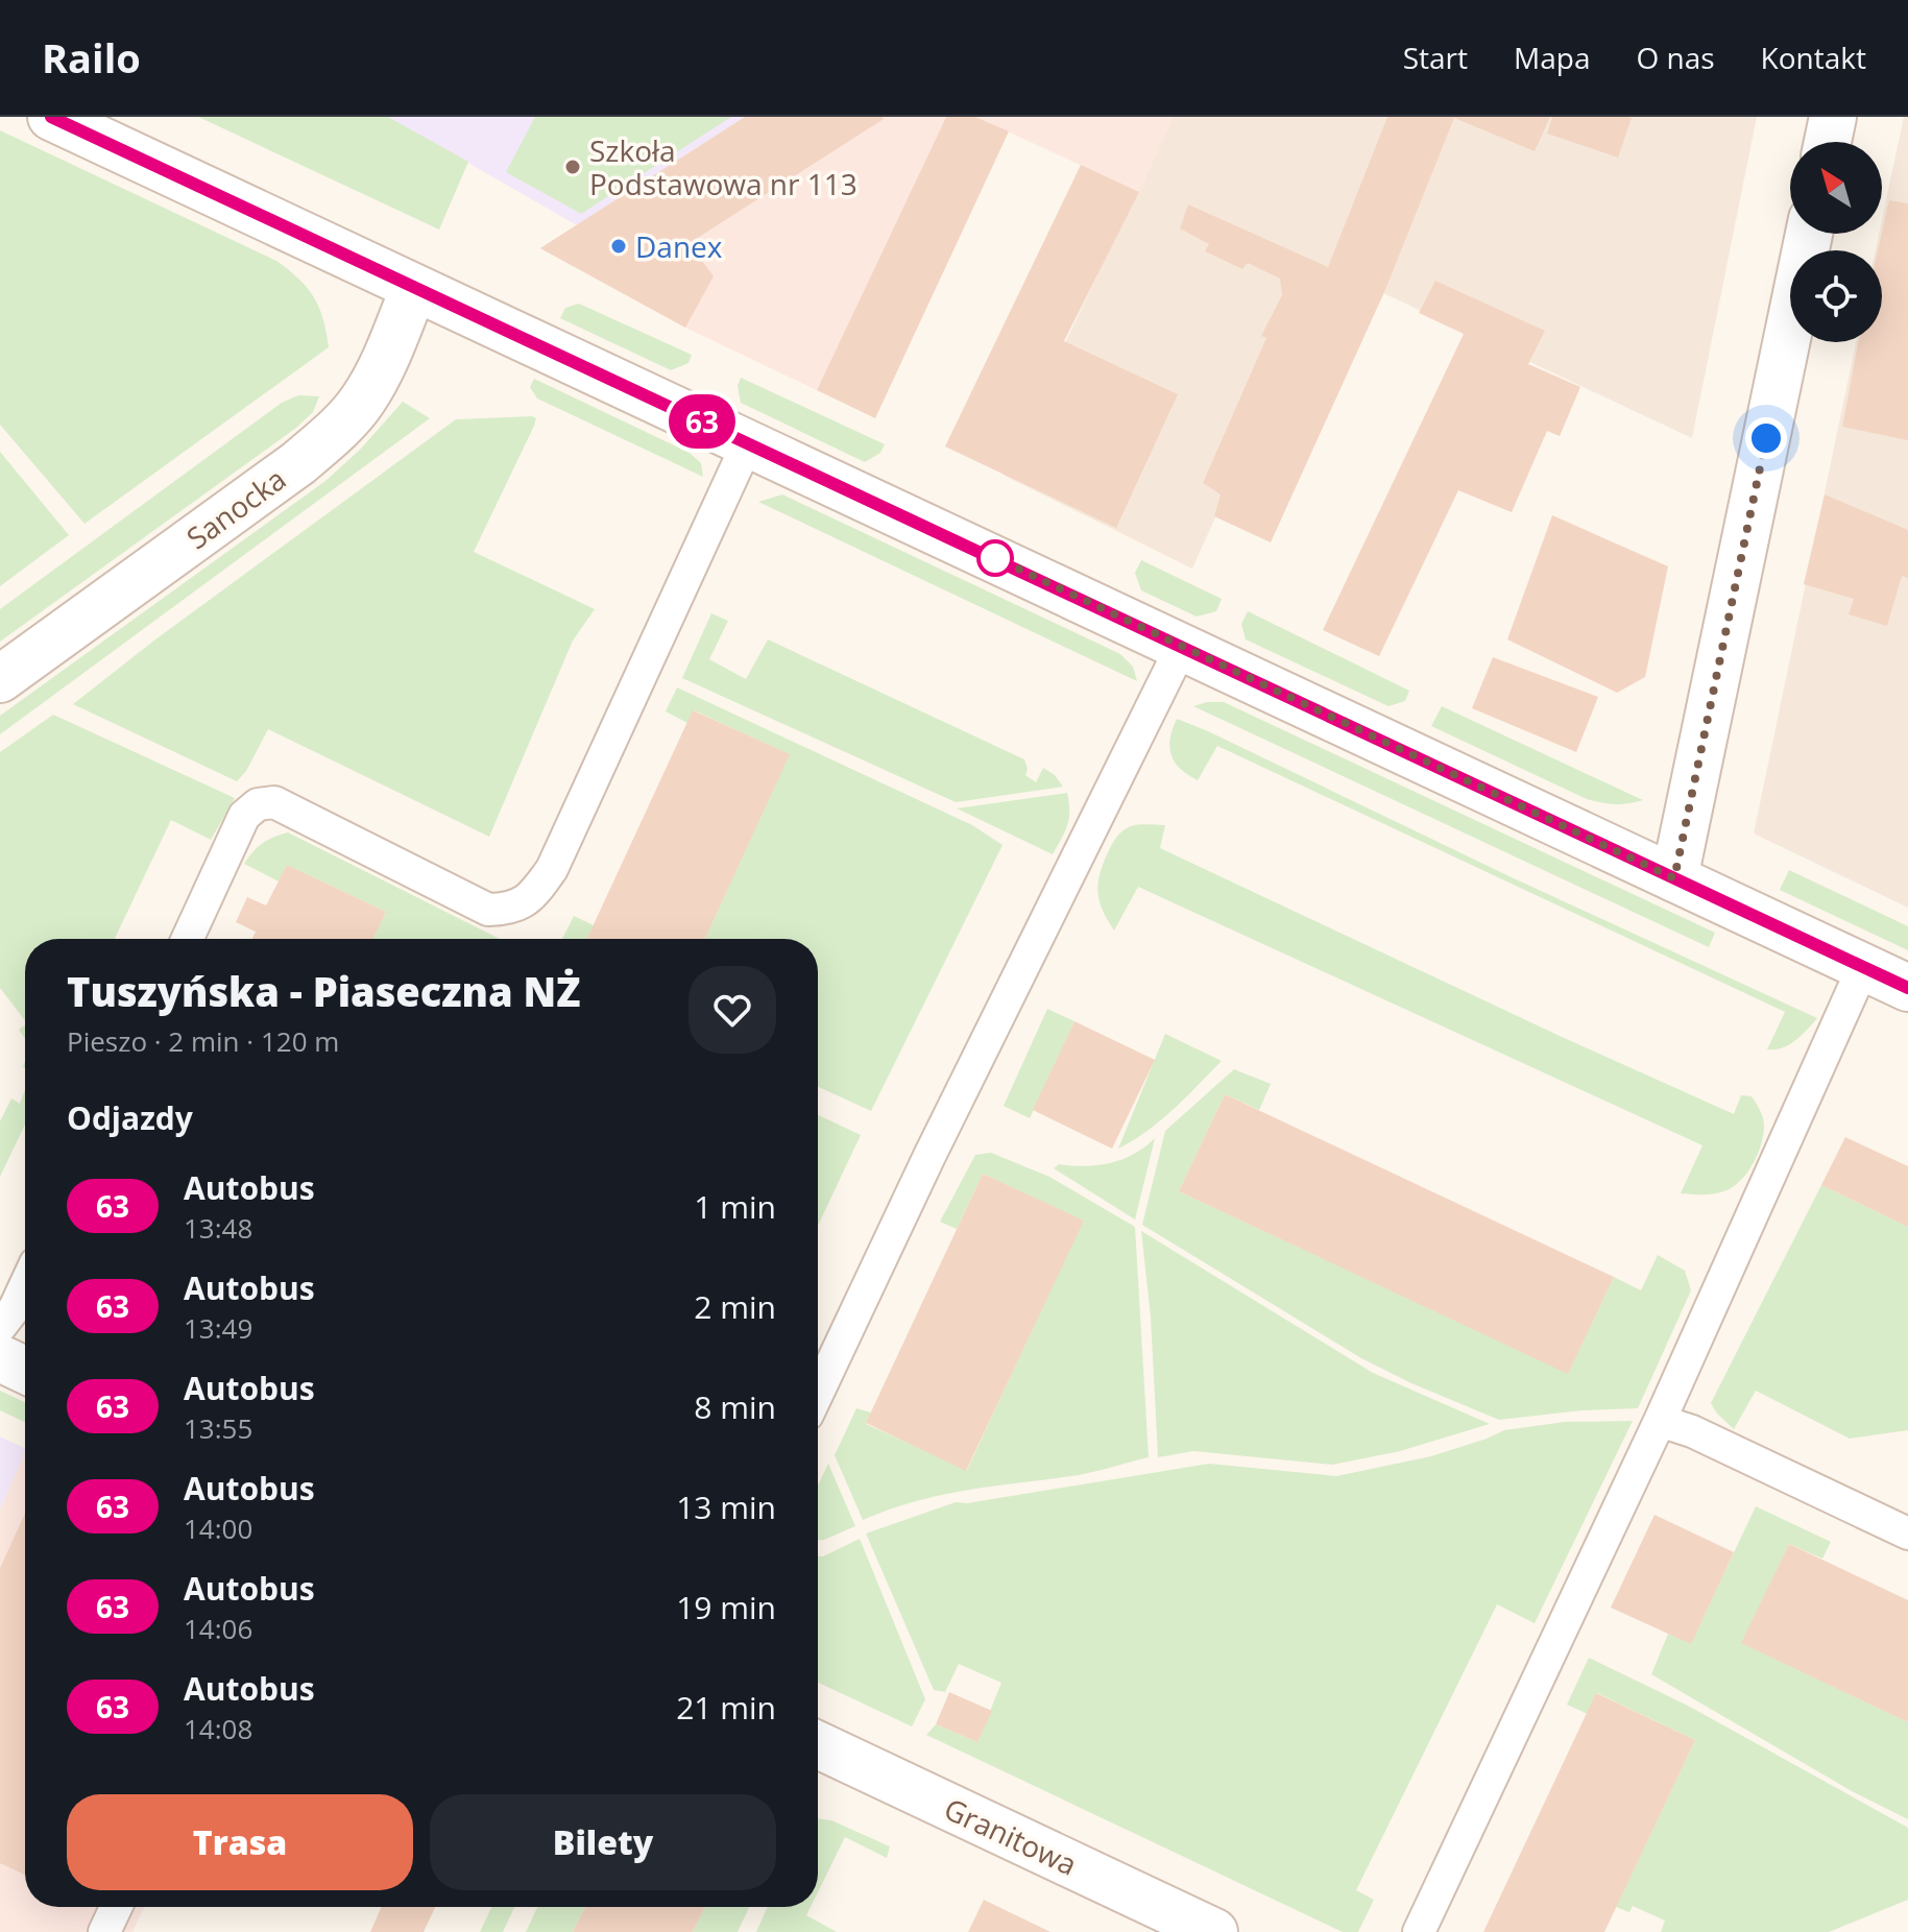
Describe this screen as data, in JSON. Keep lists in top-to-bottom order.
{
  "streets": {
    "street": ["Sanocka", "Granitowa"]
  },
  "places": ["Szkoła Podstawowa nr 113", "Danex"],
  "lines": ["bus line 63"],
  "north": "top left",
  "page": {
    "header": "Railo",
    "nav": [
      "Start",
      "Mapa",
      "O nas",
      "Kontakt"
    ],
    "on_map": "63",
    "heading": [
      ["Tuszyńska - Piaseczna NŻ", "Pieszo · 2 min · 120 m"],
      "Odjazdy"
    ],
    "list": [
      {
        "mark": "63",
        "name": "Autobus",
        "note": "13:48",
        "value": "1 min"
      },
      {
        "mark": "63",
        "name": "Autobus",
        "note": "13:49",
        "value": "2 min"
      },
      {
        "mark": "63",
        "name": "Autobus",
        "note": "13:55",
        "value": "8 min"
      },
      {
        "mark": "63",
        "name": "Autobus",
        "note": "14:00",
        "value": "13 min"
      },
      {
        "mark": "63",
        "name": "Autobus",
        "note": "14:06",
        "value": "19 min"
      },
      {
        "mark": "63",
        "name": "Autobus",
        "note": "14:08",
        "value": "21 min"
      }
    ],
    "buttons": ["Trasa", "Bilety"]
  }
}
